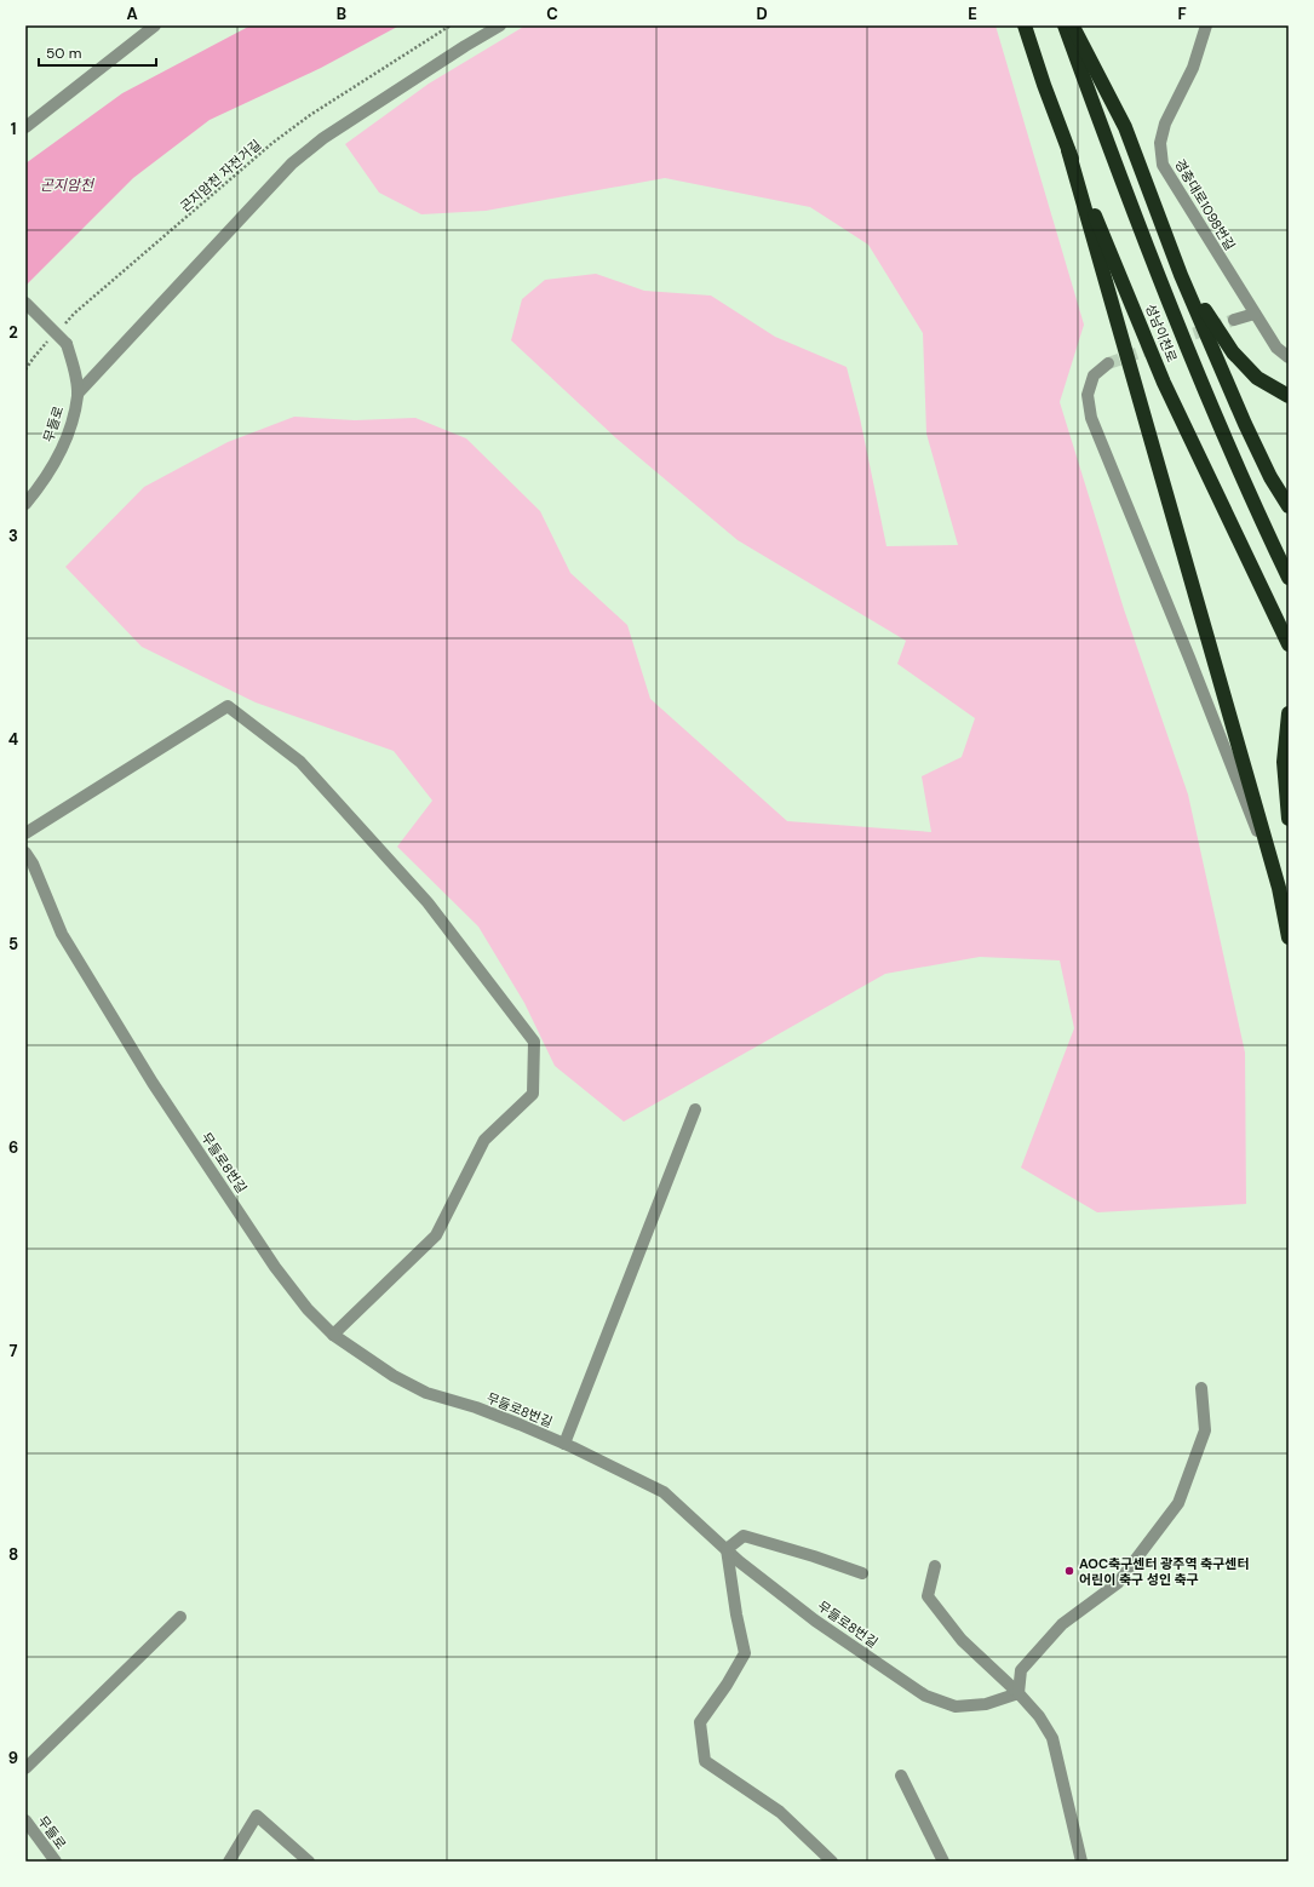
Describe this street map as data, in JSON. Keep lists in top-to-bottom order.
{
  "streets": {
    "highway": ["성남이천로"],
    "street": ["경충대로1098번길", "무들로", "무들로8번길"],
    "path": ["곤지암천 자전거길"]
  },
  "water": ["곤지암천"],
  "places": ["AOC축구센터 광주역 축구센터 어린이 축구 성인 축구"],
  "scale_bar": "50 m",
  "grid": {
    "columns": [
      "A",
      "B",
      "C",
      "D",
      "E",
      "F"
    ],
    "rows": [
      "1",
      "2",
      "3",
      "4",
      "5",
      "6",
      "7",
      "8",
      "9"
    ]
  }
}
